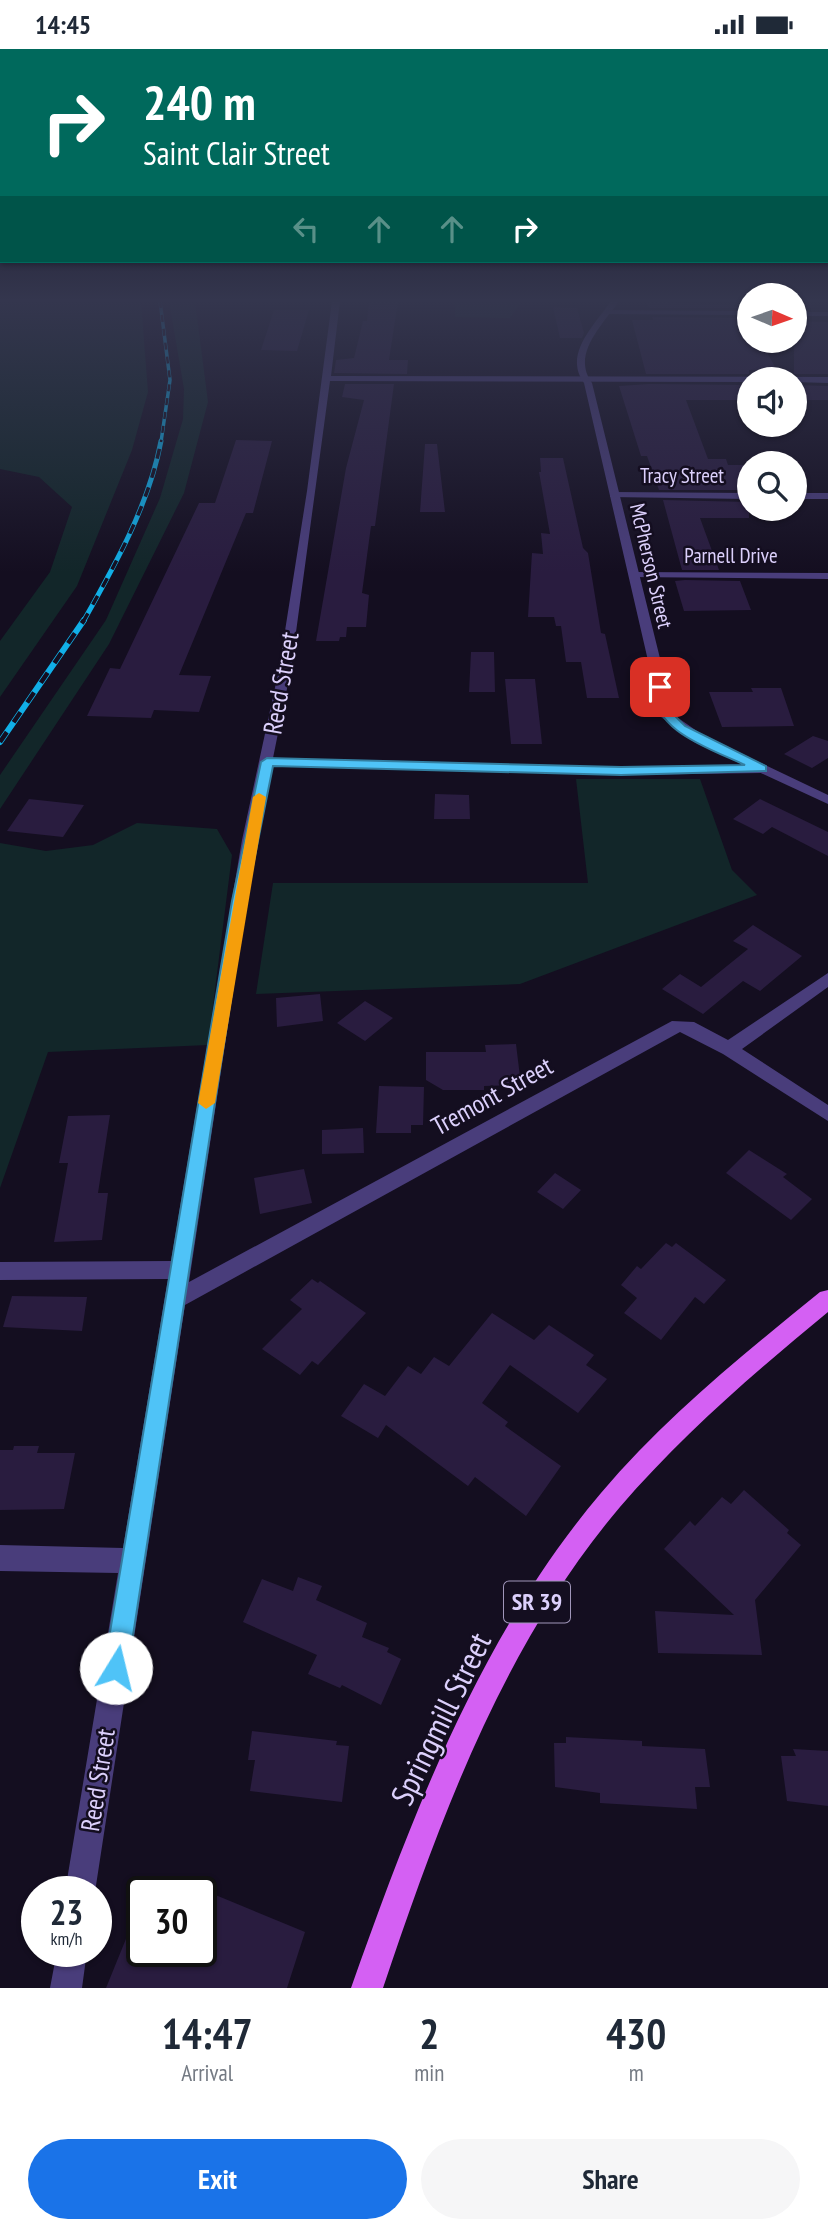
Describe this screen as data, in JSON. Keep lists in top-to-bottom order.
{
  "streets": {
    "main road": ["SR 39", "Springmill Street"],
    "street": [
      "Tracy Street",
      "Parnell Drive",
      "McPherson Street",
      "Reed Street",
      "Tremont Street"
    ]
  },
  "crossings": [
    ["Tracy Street", "McPherson Street"],
    ["Parnell Drive", "McPherson Street"],
    ["Reed Street", "Tremont Street"]
  ],
  "north": "right",
  "page": {
    "status": "14:45",
    "turn": ["240 m", "Saint Clair Street"],
    "speed": "23 km/h",
    "limit": "30",
    "eta": [
      "14:47",
      "Arrival",
      "2",
      "min",
      "430",
      "m"
    ],
    "buttons": ["Exit", "Share"]
  }
}
